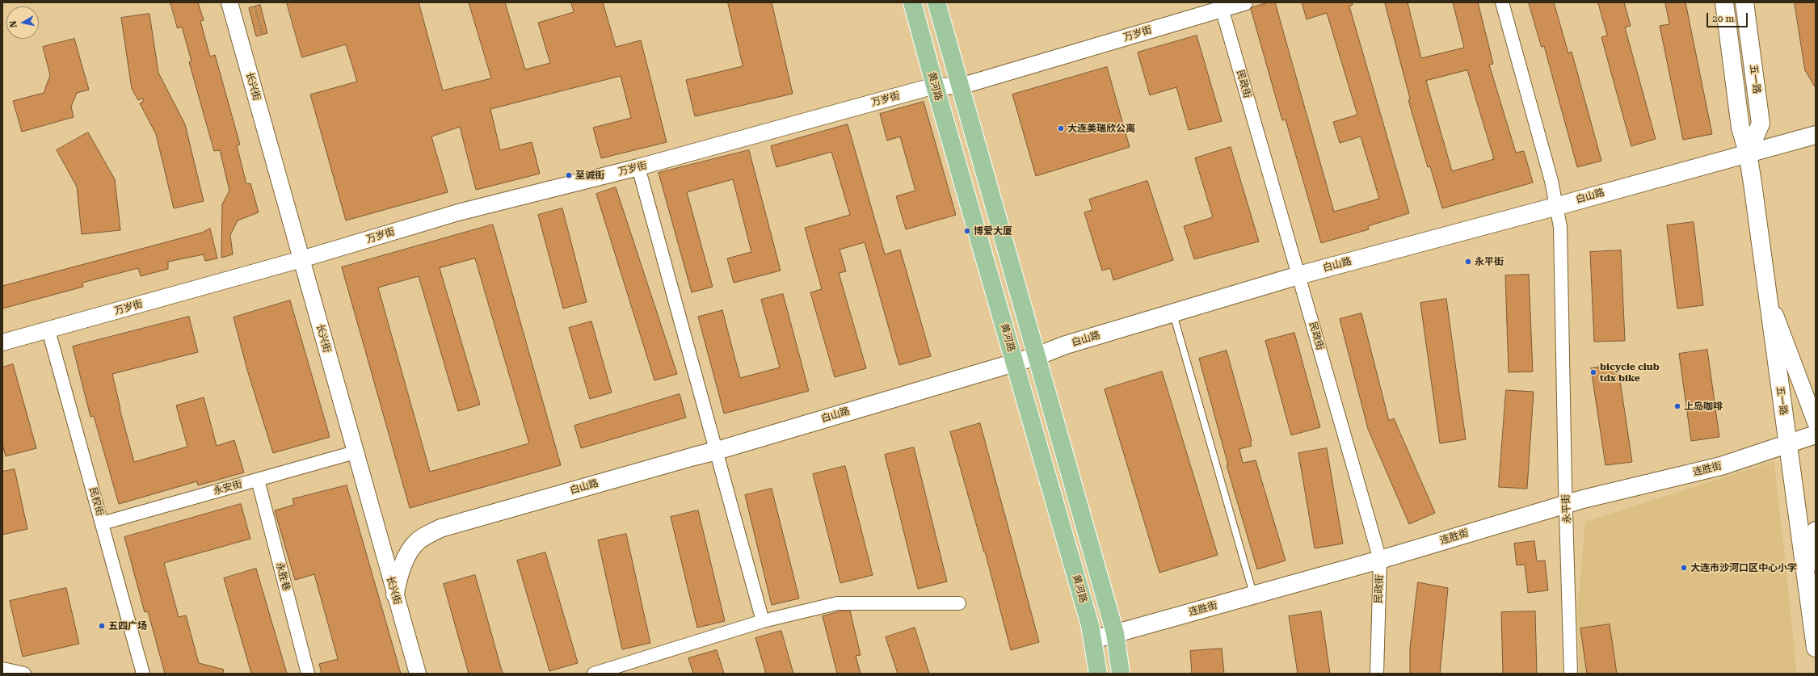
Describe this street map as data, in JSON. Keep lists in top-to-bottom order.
{
  "streets": {
    "main road": [
      "五一路",
      "黄河路",
      "白山路",
      "连胜街"
    ],
    "street": [
      "万岁街",
      "民政街",
      "长兴街",
      "永安街",
      "民权街",
      "永平街",
      "永胜巷"
    ]
  },
  "crossings": [
    ["万岁街", "民政街"],
    ["万岁街", "长兴街"],
    ["万岁街", "黄河路"],
    ["万岁街", "民权街"],
    ["五一路", "白山路"],
    ["五一路", "连胜街"],
    ["民政街", "白山路"],
    ["民政街", "连胜街"],
    ["长兴街", "白山路"],
    ["长兴街", "永安街"],
    ["黄河路", "白山路"],
    ["黄河路", "连胜街"],
    ["白山路", "永平街"],
    ["连胜街", "永平街"],
    ["永安街", "民权街"],
    ["永安街", "永胜巷"]
  ],
  "places": [
    "大连美瑞欣公离",
    "至诚街",
    "博爱大厦",
    "永平街",
    "bicycle club tdx bike",
    "上岛咖啡",
    "大连市沙河口区中心小学",
    "五四广场"
  ],
  "scale_bar": "20 m",
  "north": "left"
}
